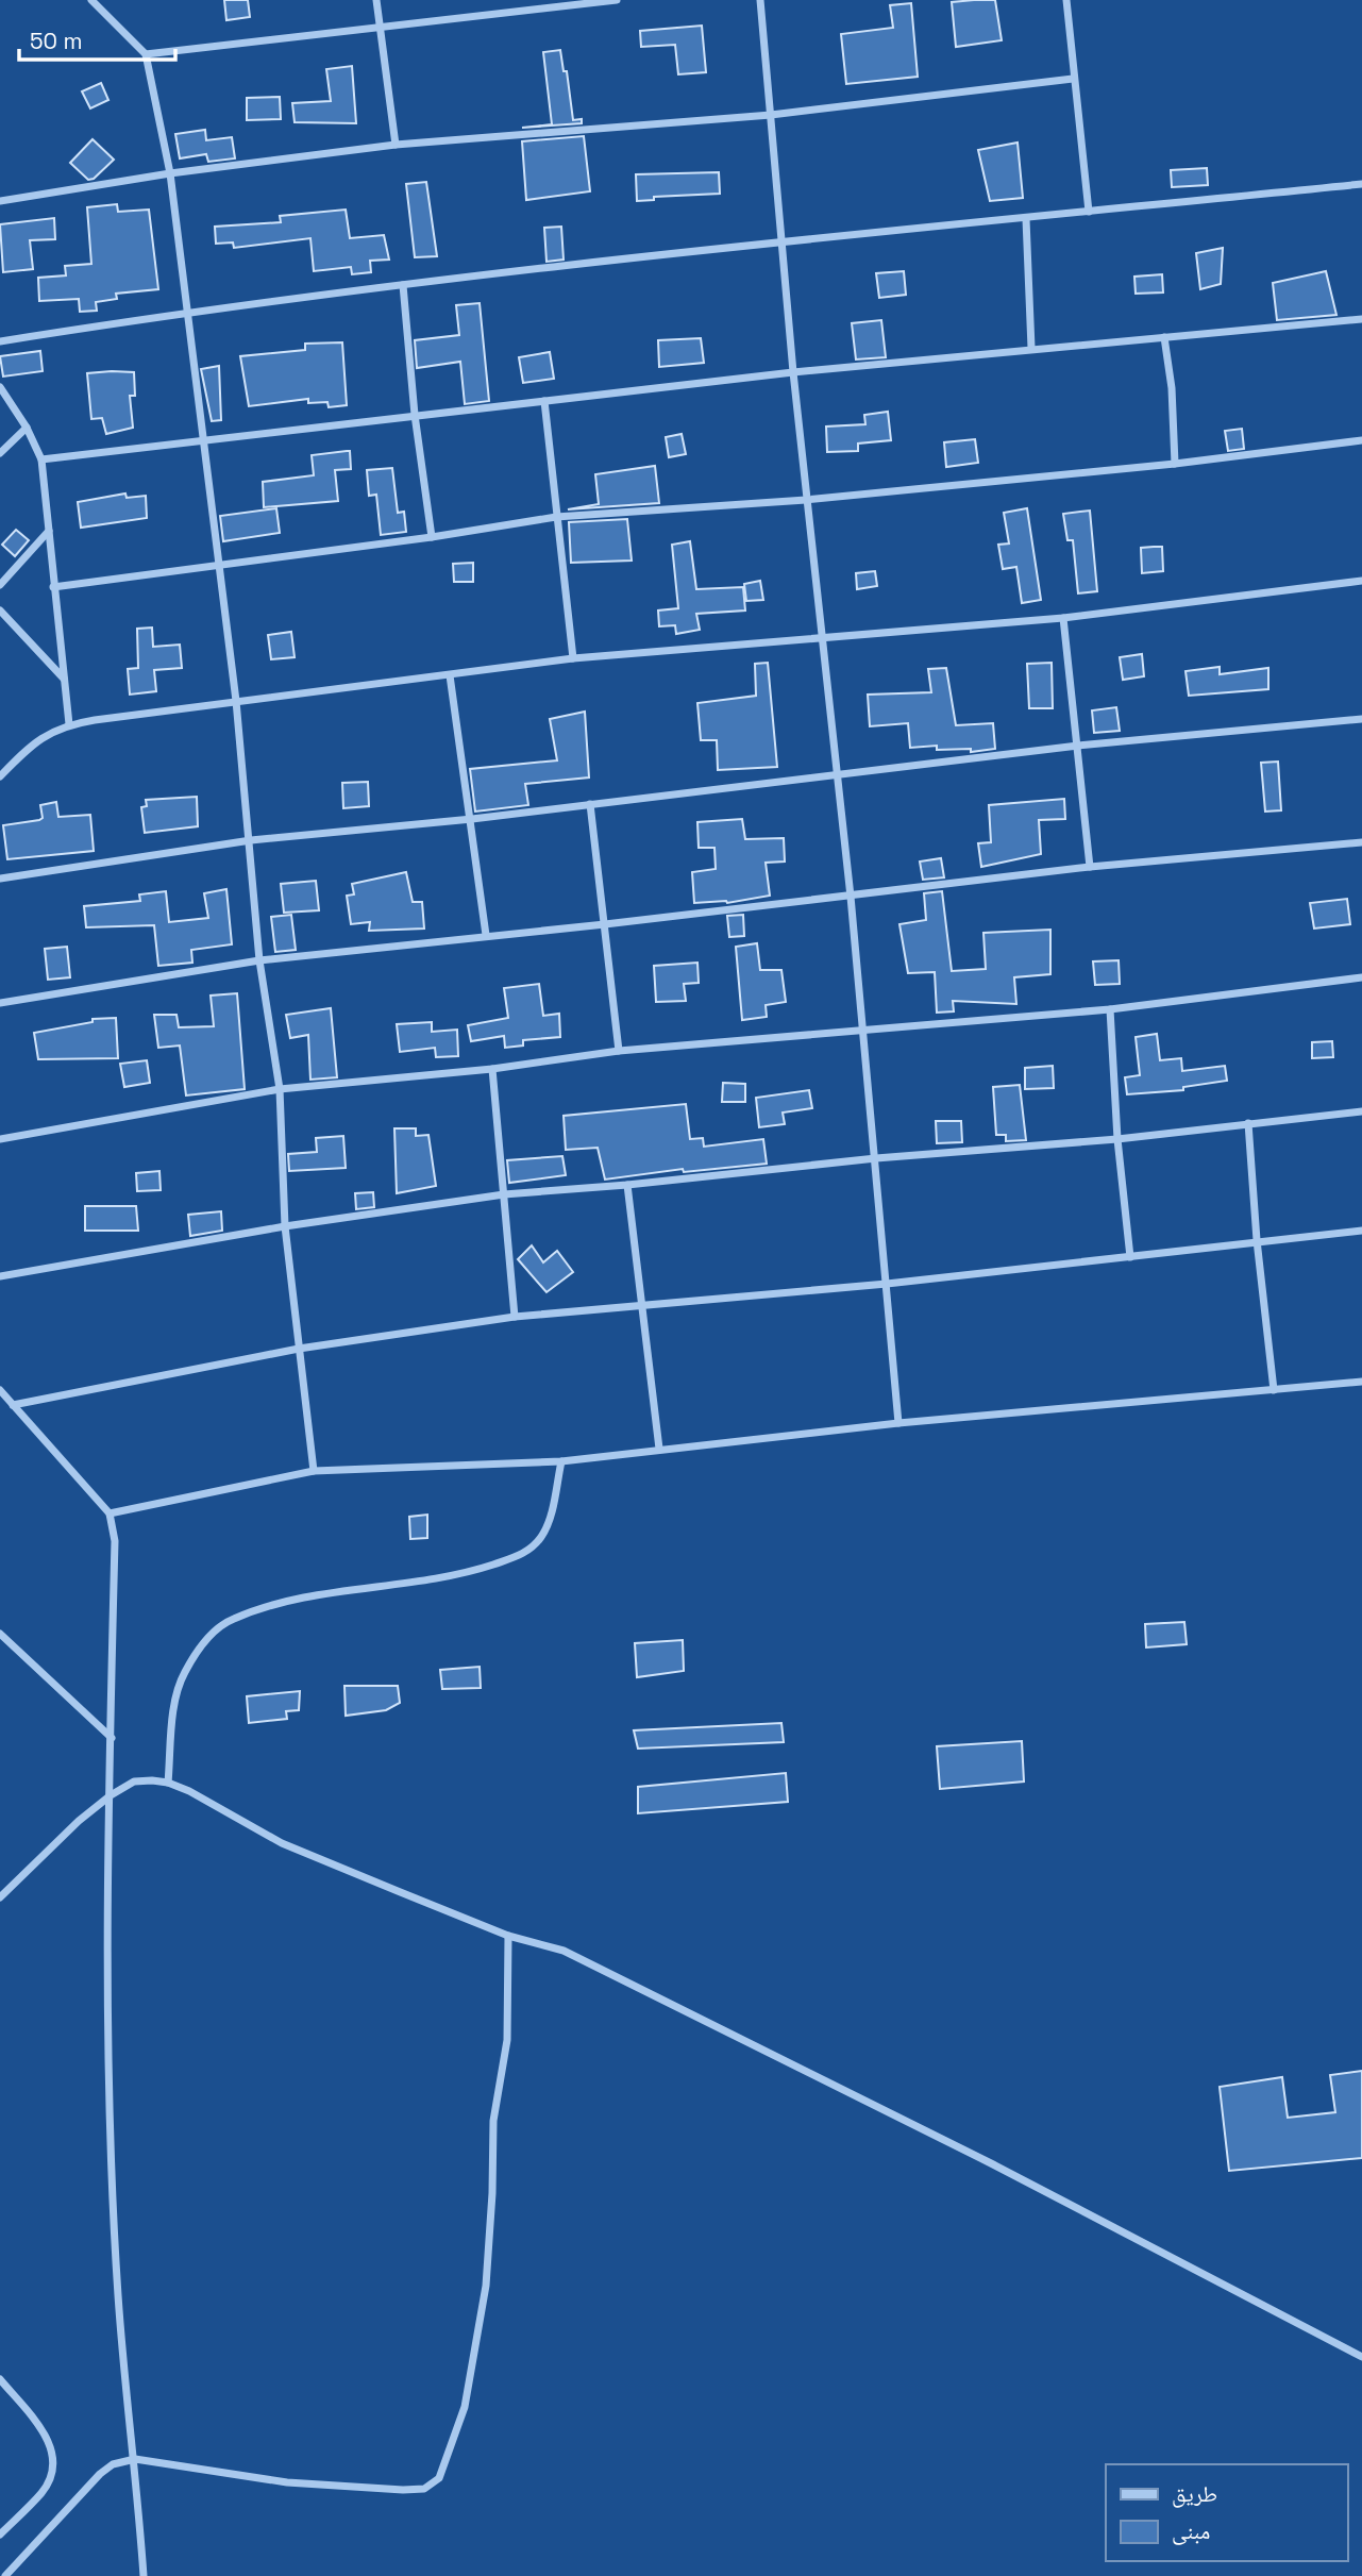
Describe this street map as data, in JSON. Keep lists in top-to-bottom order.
{
  "legend": ["طريق", "مبنى"],
  "scale_bar": "50 m"
}
